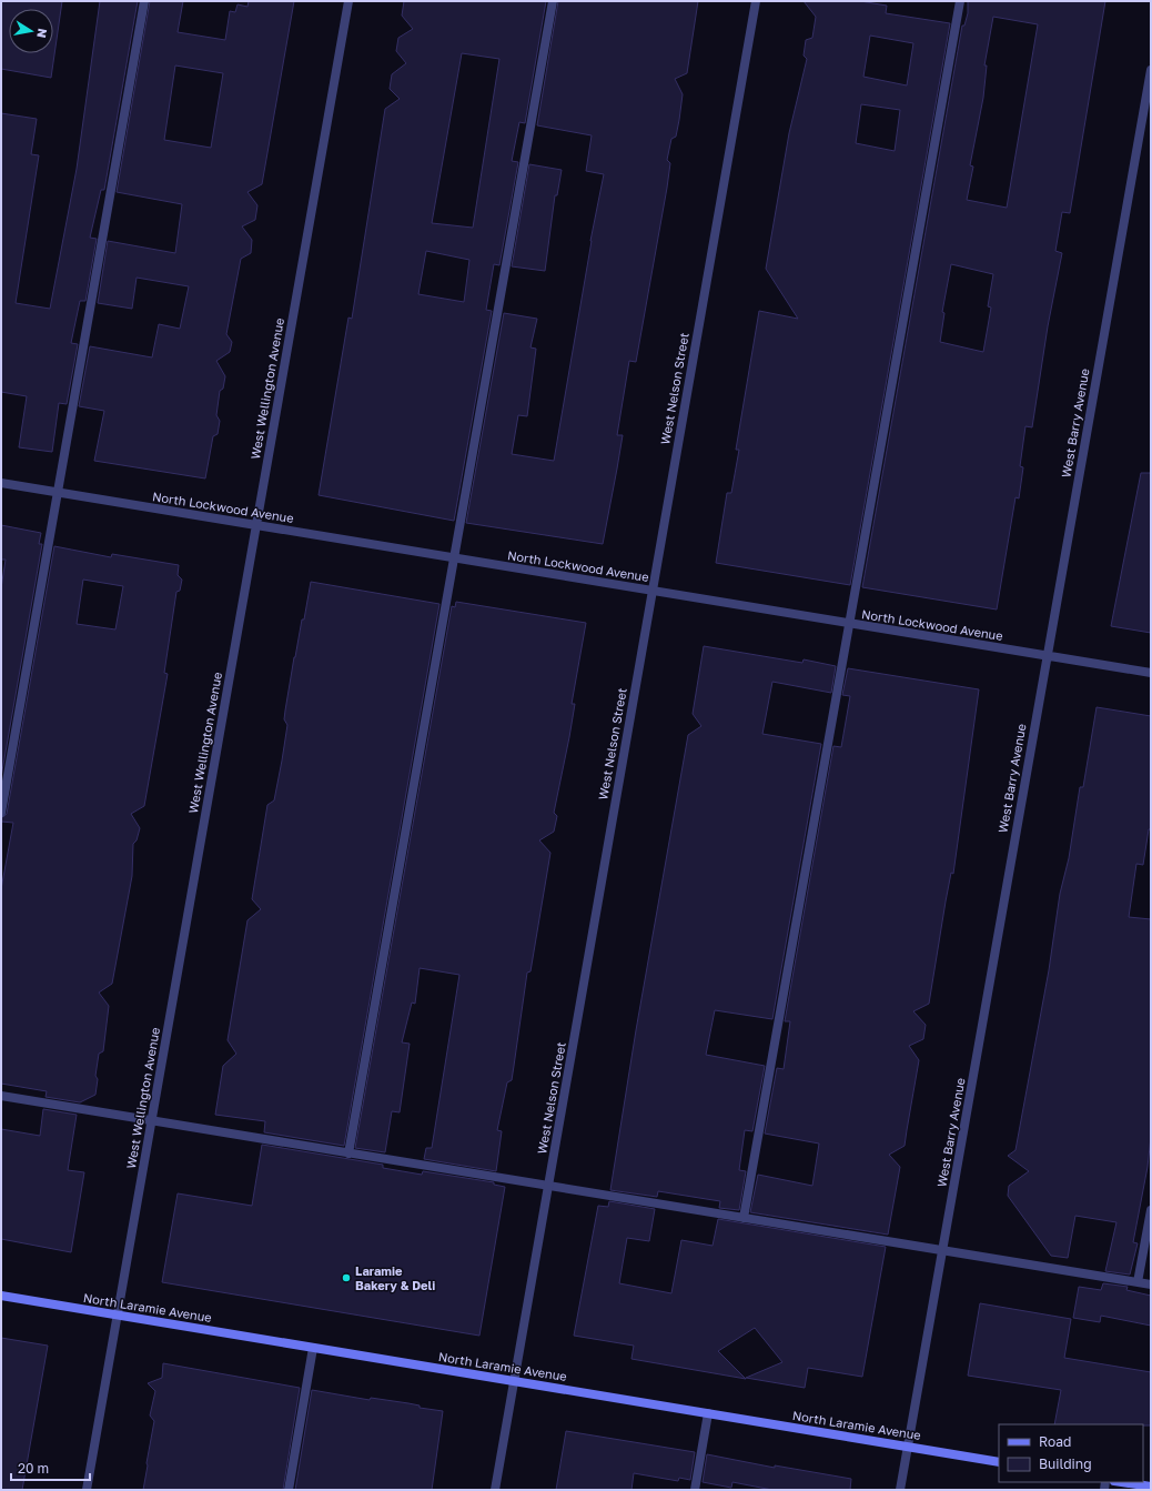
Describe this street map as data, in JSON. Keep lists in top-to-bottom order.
{
  "streets": {
    "street": [
      "West Wellington Avenue",
      "West Nelson Street",
      "West Barry Avenue",
      "North Lockwood Avenue",
      "North Laramie Avenue"
    ]
  },
  "crossings": [
    ["West Wellington Avenue", "North Lockwood Avenue"],
    ["West Wellington Avenue", "North Laramie Avenue"],
    ["West Nelson Street", "North Lockwood Avenue"],
    ["West Nelson Street", "North Laramie Avenue"],
    ["West Barry Avenue", "North Lockwood Avenue"],
    ["West Barry Avenue", "North Laramie Avenue"]
  ],
  "places": ["Laramie Bakery & Deli"],
  "legend": ["Road", "Building"],
  "scale_bar": "20 m",
  "north": "right"
}
